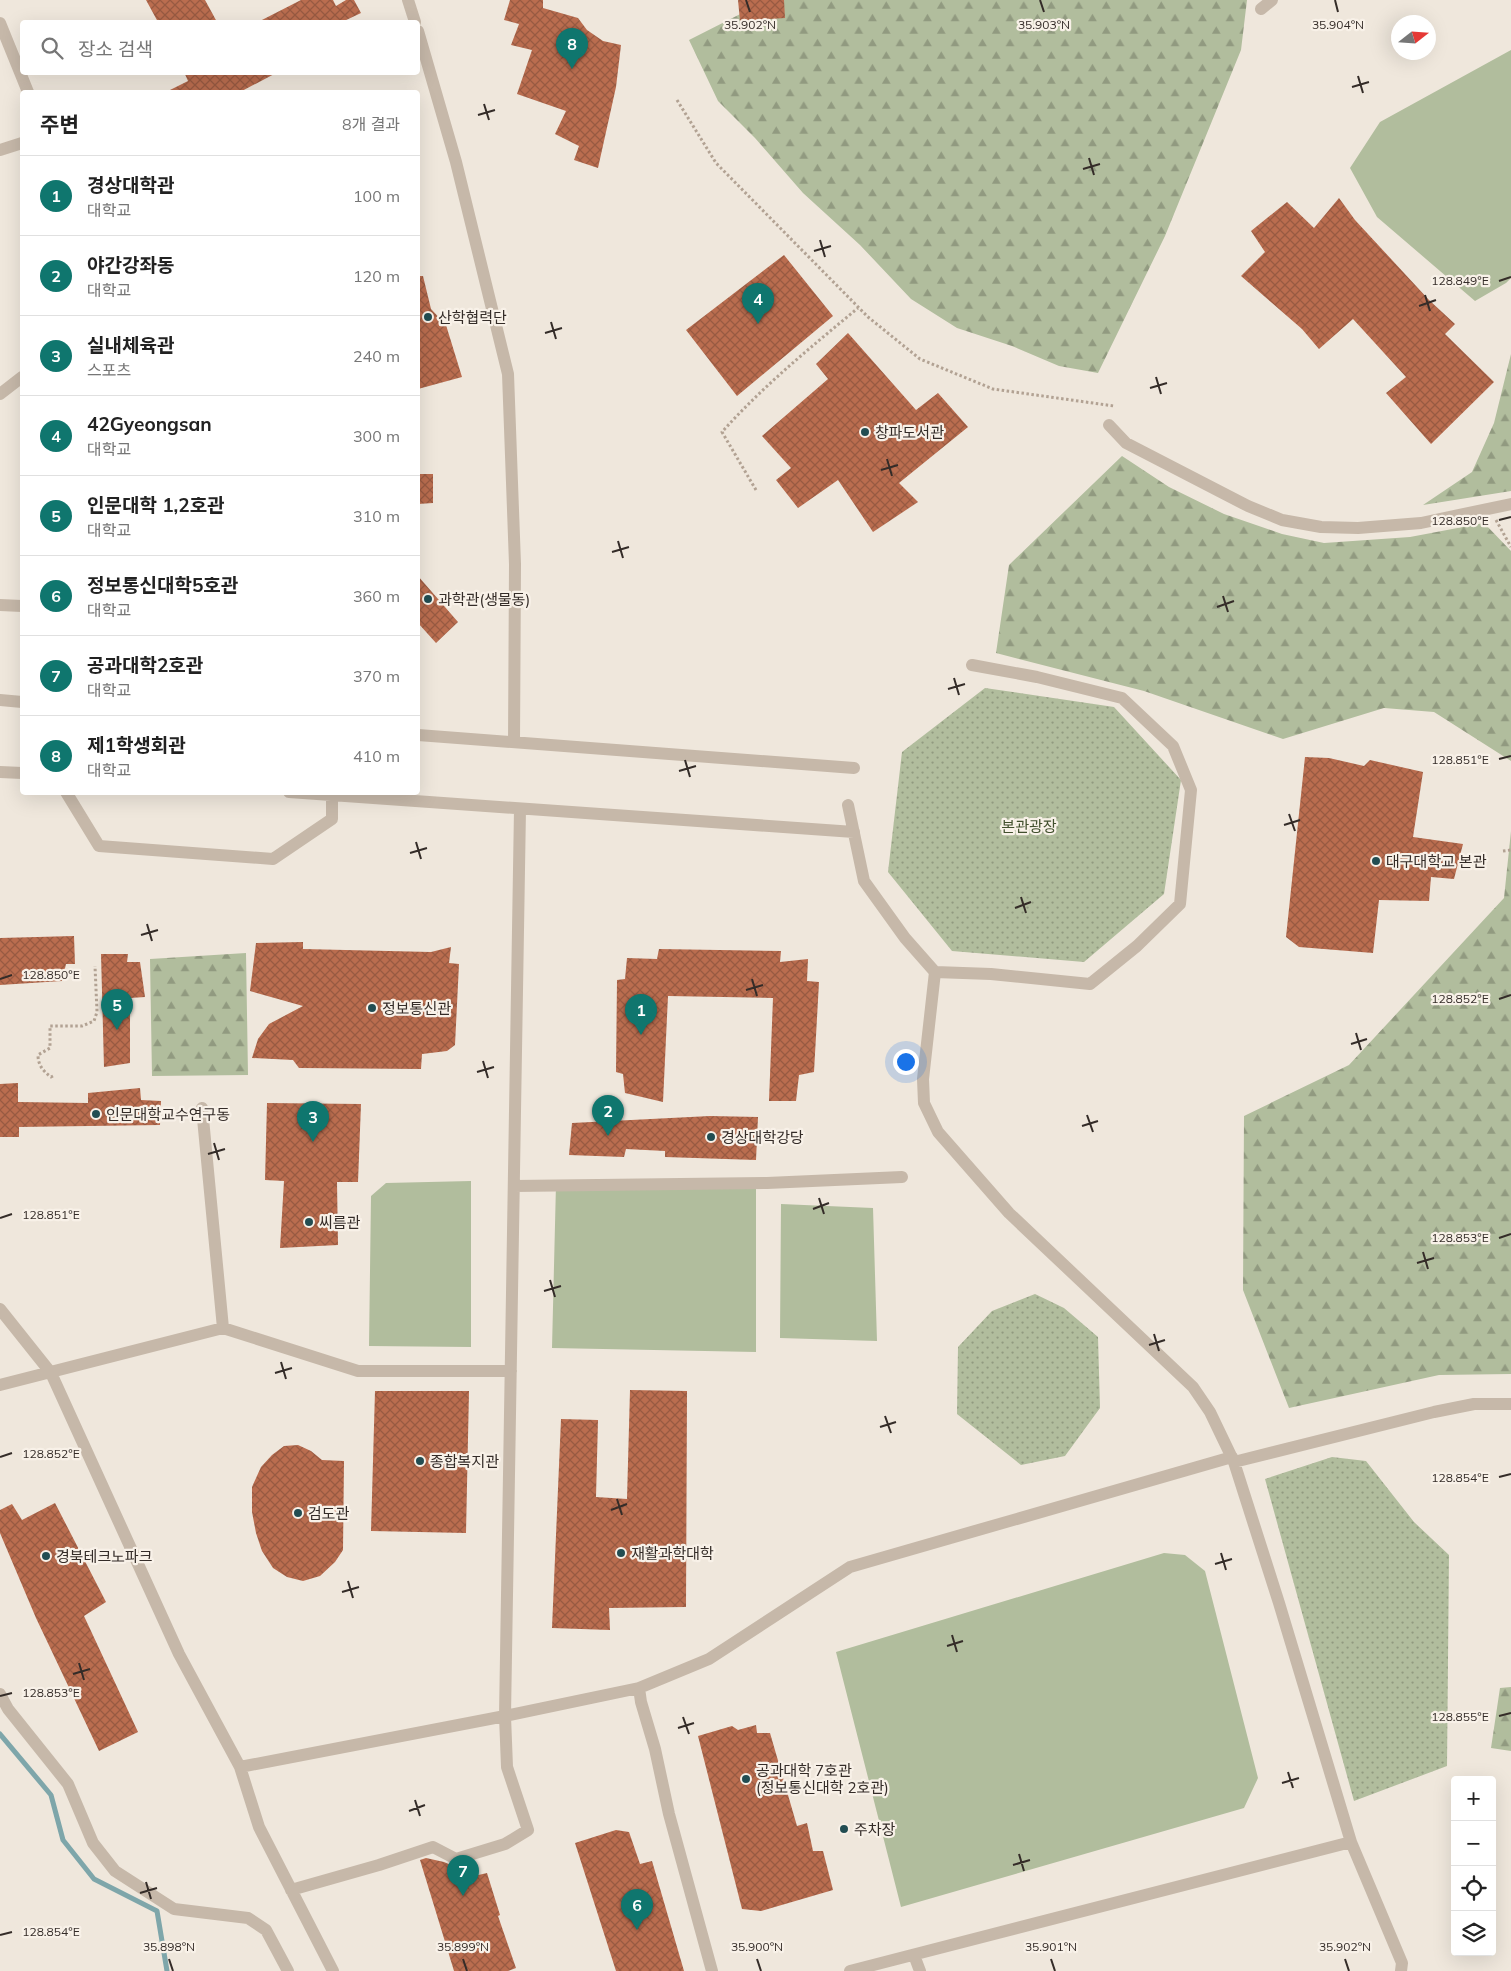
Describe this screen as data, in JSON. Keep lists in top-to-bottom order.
{
  "parks": ["본관광장"],
  "places": [
    "산학협력단",
    "창파도서관",
    "과학관(생물동)",
    "대구대학교 본관",
    "정보통신관",
    "인문대학교수연구동",
    "경상대학강당",
    "씨름관",
    "종합복지관",
    "검도관",
    "재활과학대학",
    "경북테크노파크",
    "공과대학 7호관 (정보통신대학 2호관)",
    "주차장"
  ],
  "north": "right",
  "page": {
    "search": "장소 검색",
    "pins": [
      "8",
      "4",
      "5",
      "1",
      "2",
      "3",
      "7",
      "6"
    ],
    "heading": ["주변", "8개 결과"],
    "list": [
      {
        "mark": "1",
        "name": "경상대학관",
        "note": "대학교",
        "value": "100 m"
      },
      {
        "mark": "2",
        "name": "야간강좌동",
        "note": "대학교",
        "value": "120 m"
      },
      {
        "mark": "3",
        "name": "실내체육관",
        "note": "스포츠",
        "value": "240 m"
      },
      {
        "mark": "4",
        "name": "42Gyeongsan",
        "note": "대학교",
        "value": "300 m"
      },
      {
        "mark": "5",
        "name": "인문대학 1,2호관",
        "note": "대학교",
        "value": "310 m"
      },
      {
        "mark": "6",
        "name": "정보통신대학5호관",
        "note": "대학교",
        "value": "360 m"
      },
      {
        "mark": "7",
        "name": "공과대학2호관",
        "note": "대학교",
        "value": "370 m"
      },
      {
        "mark": "8",
        "name": "제1학생회관",
        "note": "대학교",
        "value": "410 m"
      }
    ],
    "map_buttons": ["+", "−"]
  },
  "coordinates": [
    "35.902°N",
    "35.903°N",
    "35.904°N",
    "128.849°E",
    "128.850°E",
    "128.851°E",
    "128.852°E",
    "128.853°E",
    "128.854°E",
    "128.855°E",
    "35.898°N",
    "35.899°N",
    "35.900°N",
    "35.901°N"
  ]
}
